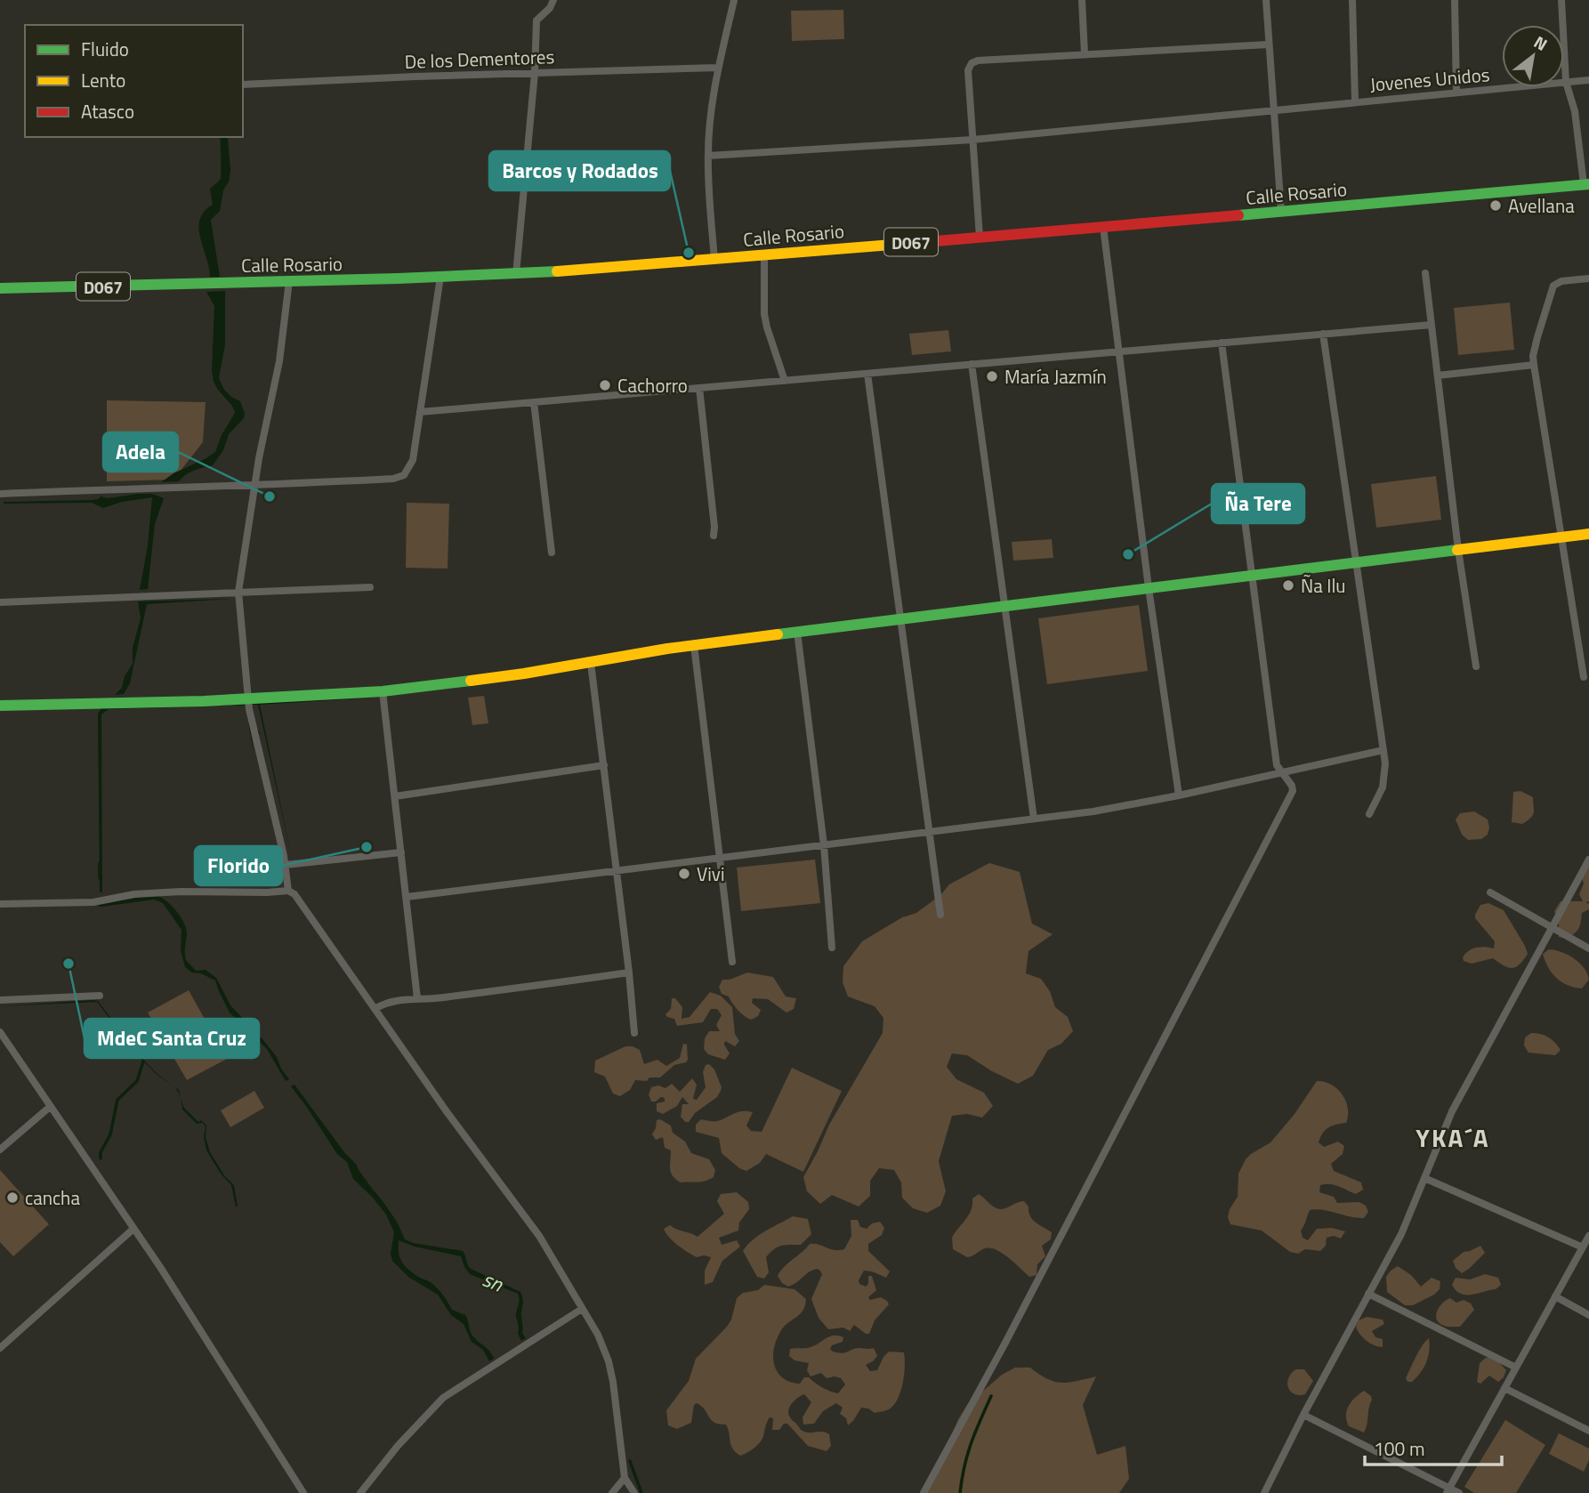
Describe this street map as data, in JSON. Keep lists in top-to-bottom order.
{
  "streets": {
    "street": [
      "De los Dementores",
      "Jovenes Unidos",
      "Calle Rosario",
      "D067"
    ]
  },
  "districts": ["YKA´A"],
  "water": ["sn"],
  "places": [
    "Avellana",
    "Barcos y Rodados",
    "María Jazmín",
    "Cachorro",
    "Adela",
    "Ña Tere",
    "Ña Ilu",
    "Florido",
    "Vivi",
    "MdeC Santa Cruz",
    "cancha"
  ],
  "legend": ["Fluido", "Lento", "Atasco"],
  "scale_bar": "100 m",
  "north": "top right"
}
